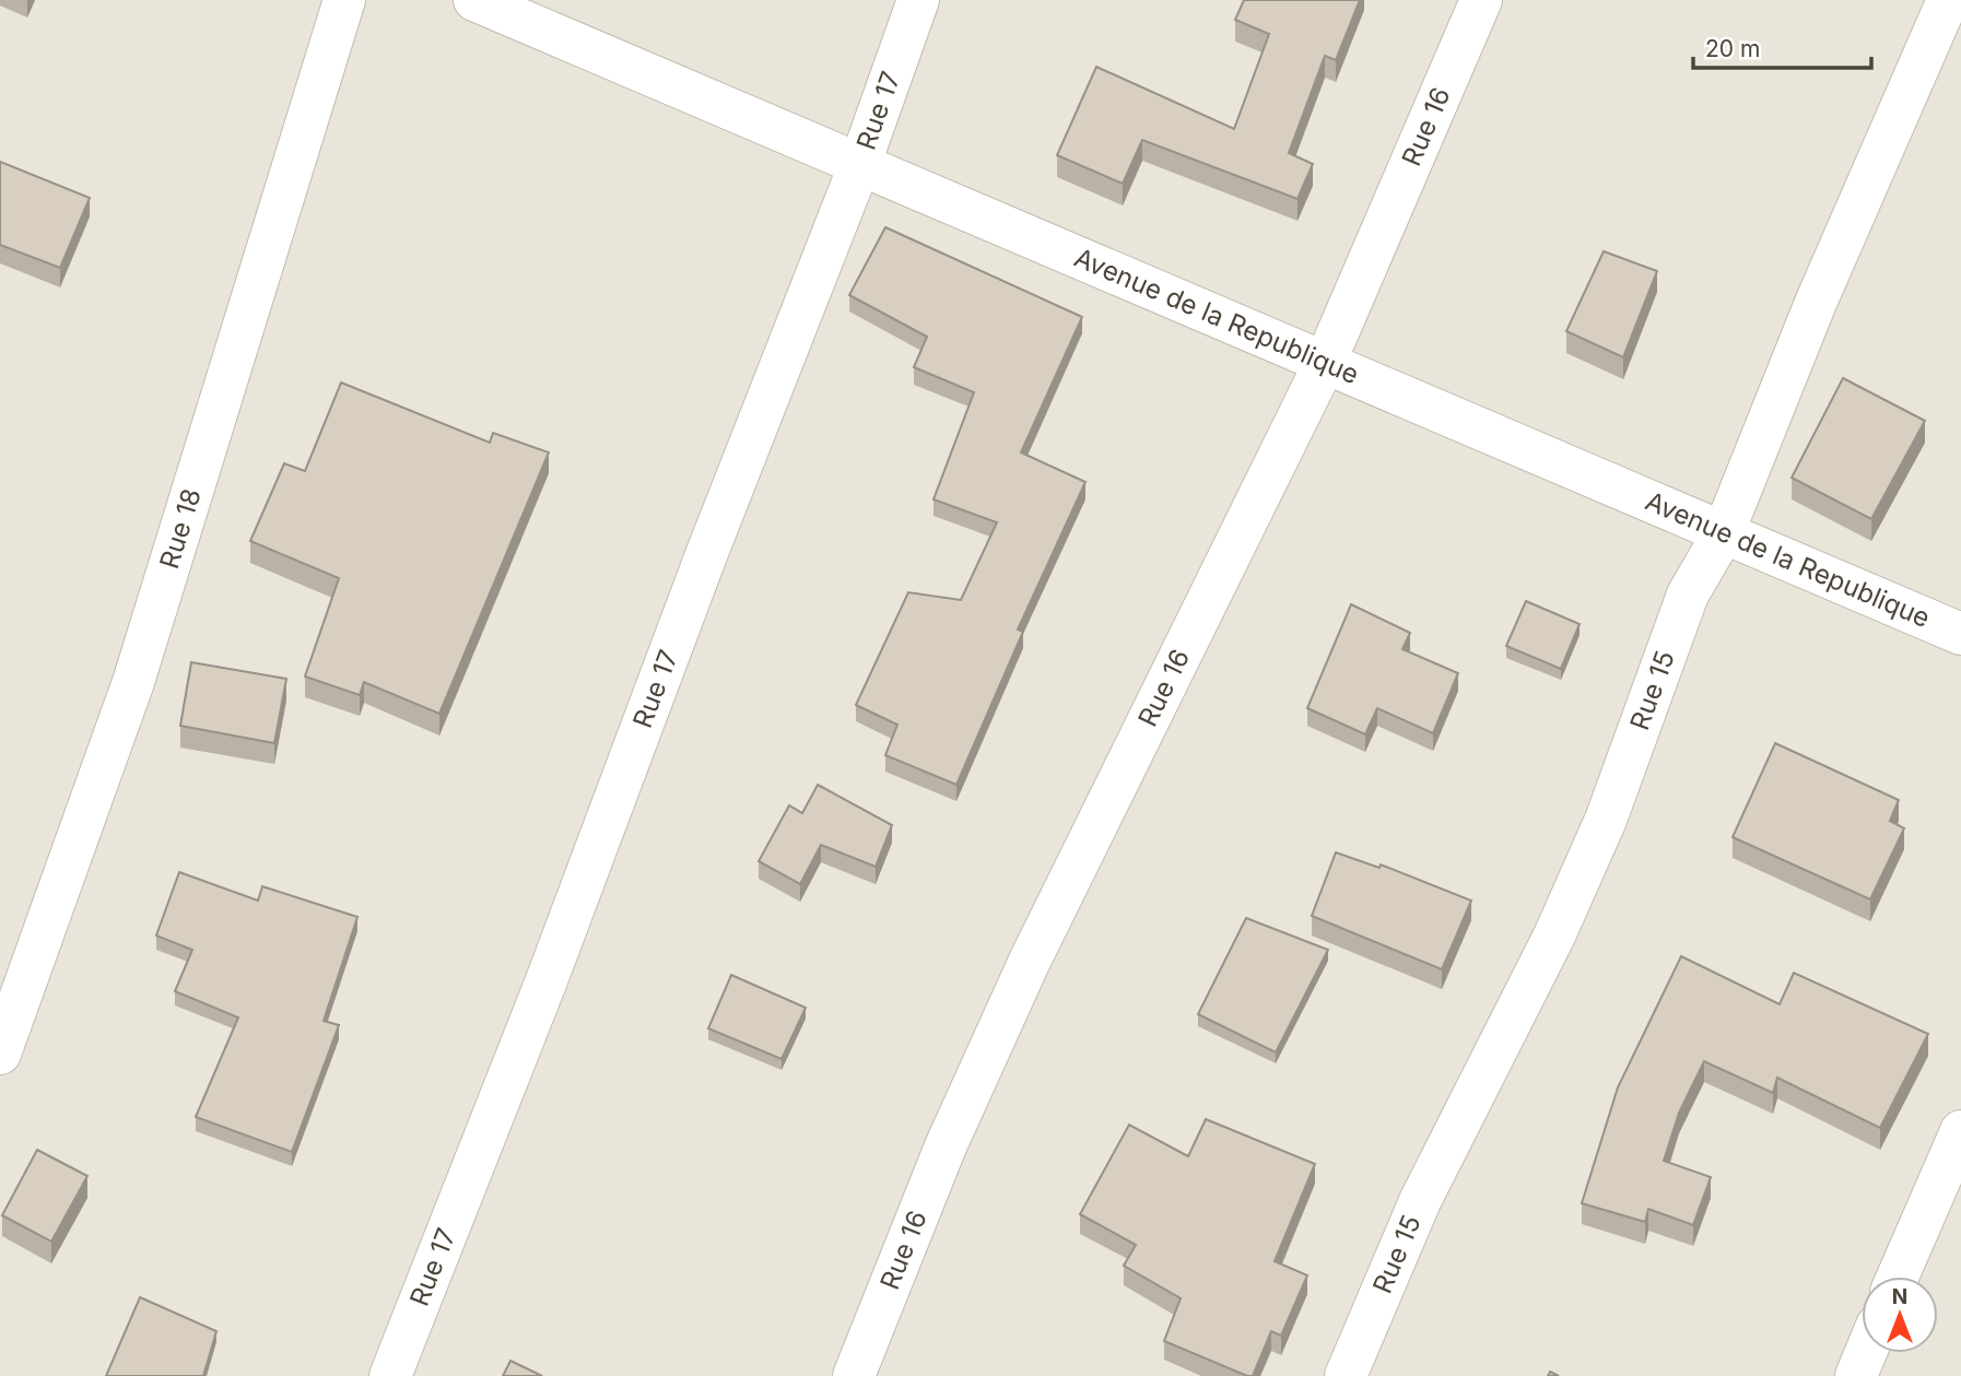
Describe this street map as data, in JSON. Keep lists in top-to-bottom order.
{
  "streets": {
    "street": [
      "Rue 17",
      "Rue 16",
      "Avenue de la Republique",
      "Rue 18",
      "Rue 15"
    ]
  },
  "crossings": [
    ["Rue 17", "Avenue de la Republique"],
    ["Rue 16", "Avenue de la Republique"],
    ["Avenue de la Republique", "Rue 15"]
  ],
  "scale_bar": "20 m",
  "north": "top"
}
